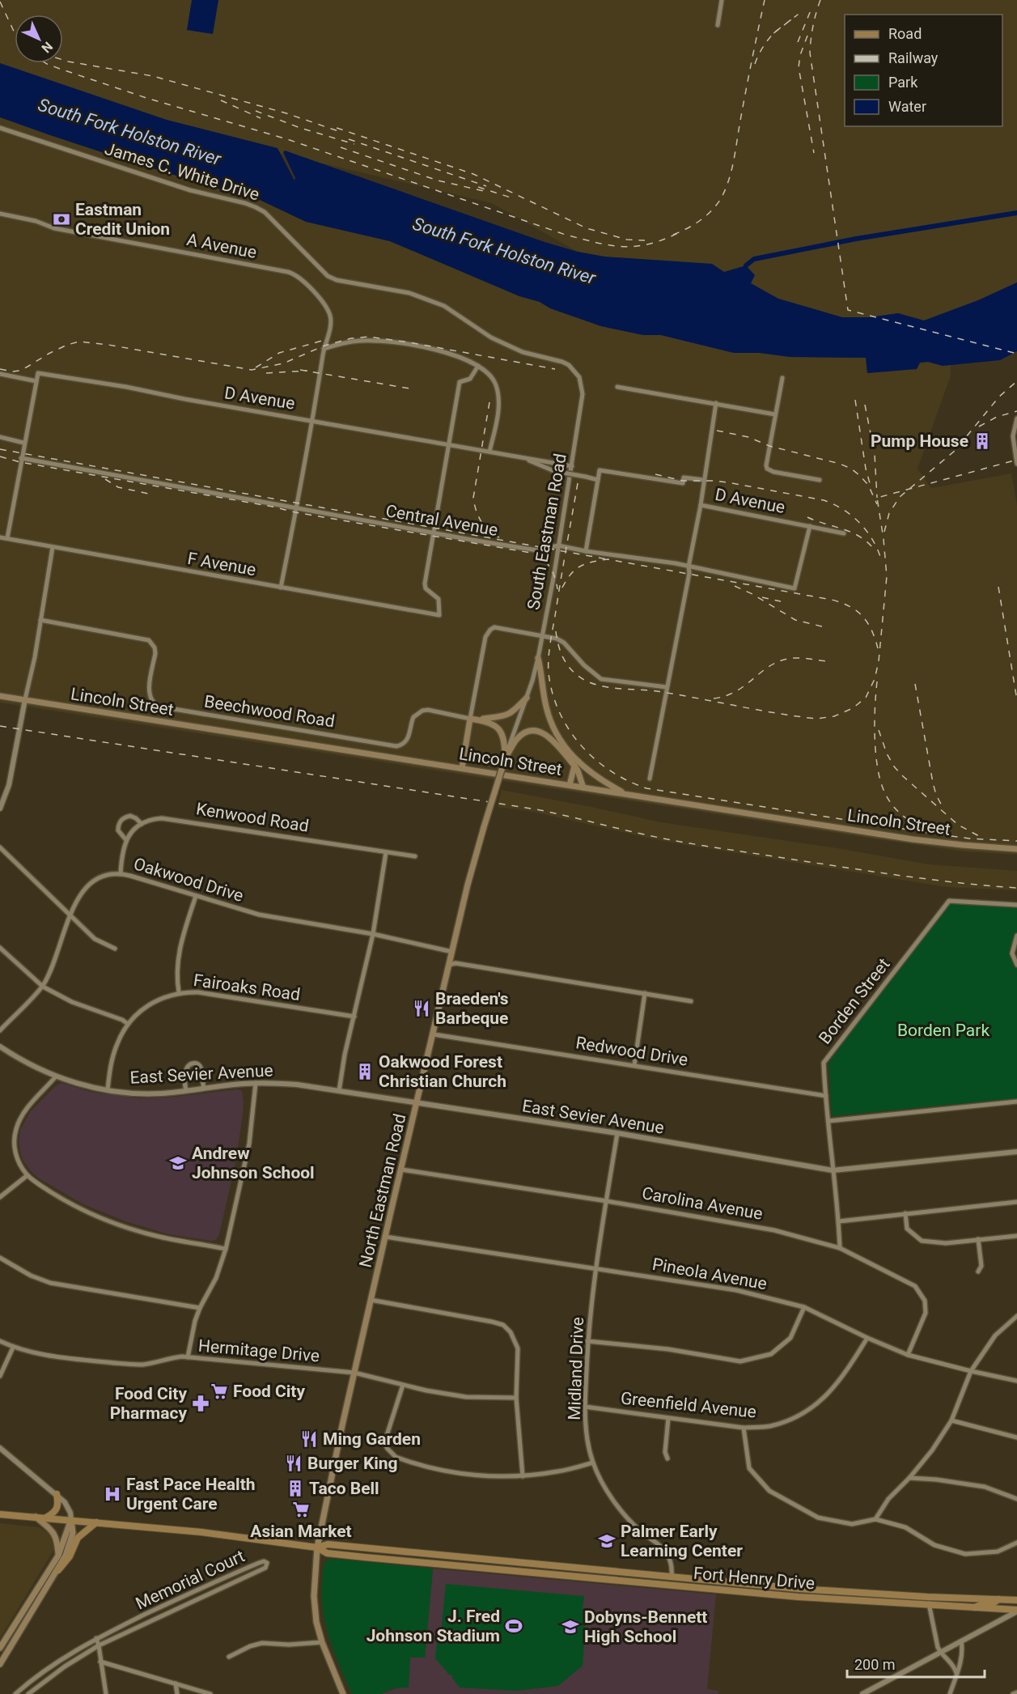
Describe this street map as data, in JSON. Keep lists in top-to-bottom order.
{
  "streets": {
    "main road": [
      "Lincoln Street",
      "Beechwood Road",
      "North Eastman Road",
      "Fort Henry Drive"
    ],
    "street": [
      "James C. White Drive",
      "A Avenue",
      "D Avenue",
      "Central Avenue",
      "South Eastman Road",
      "F Avenue",
      "Kenwood Road",
      "Oakwood Drive",
      "Fairoaks Road",
      "Borden Street",
      "Redwood Drive",
      "East Sevier Avenue",
      "Carolina Avenue",
      "Pineola Avenue",
      "Hermitage Drive",
      "Midland Drive",
      "Greenfield Avenue",
      "Memorial Court"
    ]
  },
  "crossings": [
    ["James C. White Drive", "South Eastman Road"],
    ["A Avenue", "D Avenue"],
    ["A Avenue", "Central Avenue"],
    ["A Avenue", "F Avenue"],
    ["D Avenue", "Central Avenue"],
    ["D Avenue", "South Eastman Road"],
    ["Central Avenue", "South Eastman Road"],
    ["Central Avenue", "F Avenue"],
    ["South Eastman Road", "North Eastman Road"],
    ["Oakwood Drive", "North Eastman Road"],
    ["Fairoaks Road", "East Sevier Avenue"],
    ["Borden Street", "Redwood Drive"],
    ["Borden Street", "East Sevier Avenue"],
    ["Borden Street", "Carolina Avenue"],
    ["Redwood Drive", "North Eastman Road"],
    ["East Sevier Avenue", "North Eastman Road"],
    ["East Sevier Avenue", "Midland Drive"],
    ["North Eastman Road", "Carolina Avenue"],
    ["North Eastman Road", "Pineola Avenue"],
    ["North Eastman Road", "Hermitage Drive"],
    ["North Eastman Road", "Fort Henry Drive"],
    ["Carolina Avenue", "Pineola Avenue"],
    ["Carolina Avenue", "Midland Drive"],
    ["Pineola Avenue", "Midland Drive"],
    ["Pineola Avenue", "Greenfield Avenue"],
    ["Midland Drive", "Greenfield Avenue"],
    ["Midland Drive", "Fort Henry Drive"]
  ],
  "water": ["South Fork Holston River"],
  "parks": ["Borden Park"],
  "places": {
    "bank": ["Eastman Credit Union"],
    "building": ["Pump House", "Oakwood Forest Christian Church", "Taco Bell"],
    "restaurant": ["Braeden's Barbeque", "Ming Garden", "Burger King"],
    "school or university": ["Andrew Johnson School", "Palmer Early Learning Center", "Dobyns-Bennett High School"],
    "supermarket": ["Food City", "Asian Market"],
    "pharmacy": ["Food City Pharmacy"],
    "hospital": ["Fast Pace Health Urgent Care"],
    "sports": ["J. Fred Johnson Stadium"]
  },
  "legend": [
    "Road",
    "Railway",
    "Park",
    "Water"
  ],
  "scale_bar": "200 m",
  "north": "bottom right"
}
